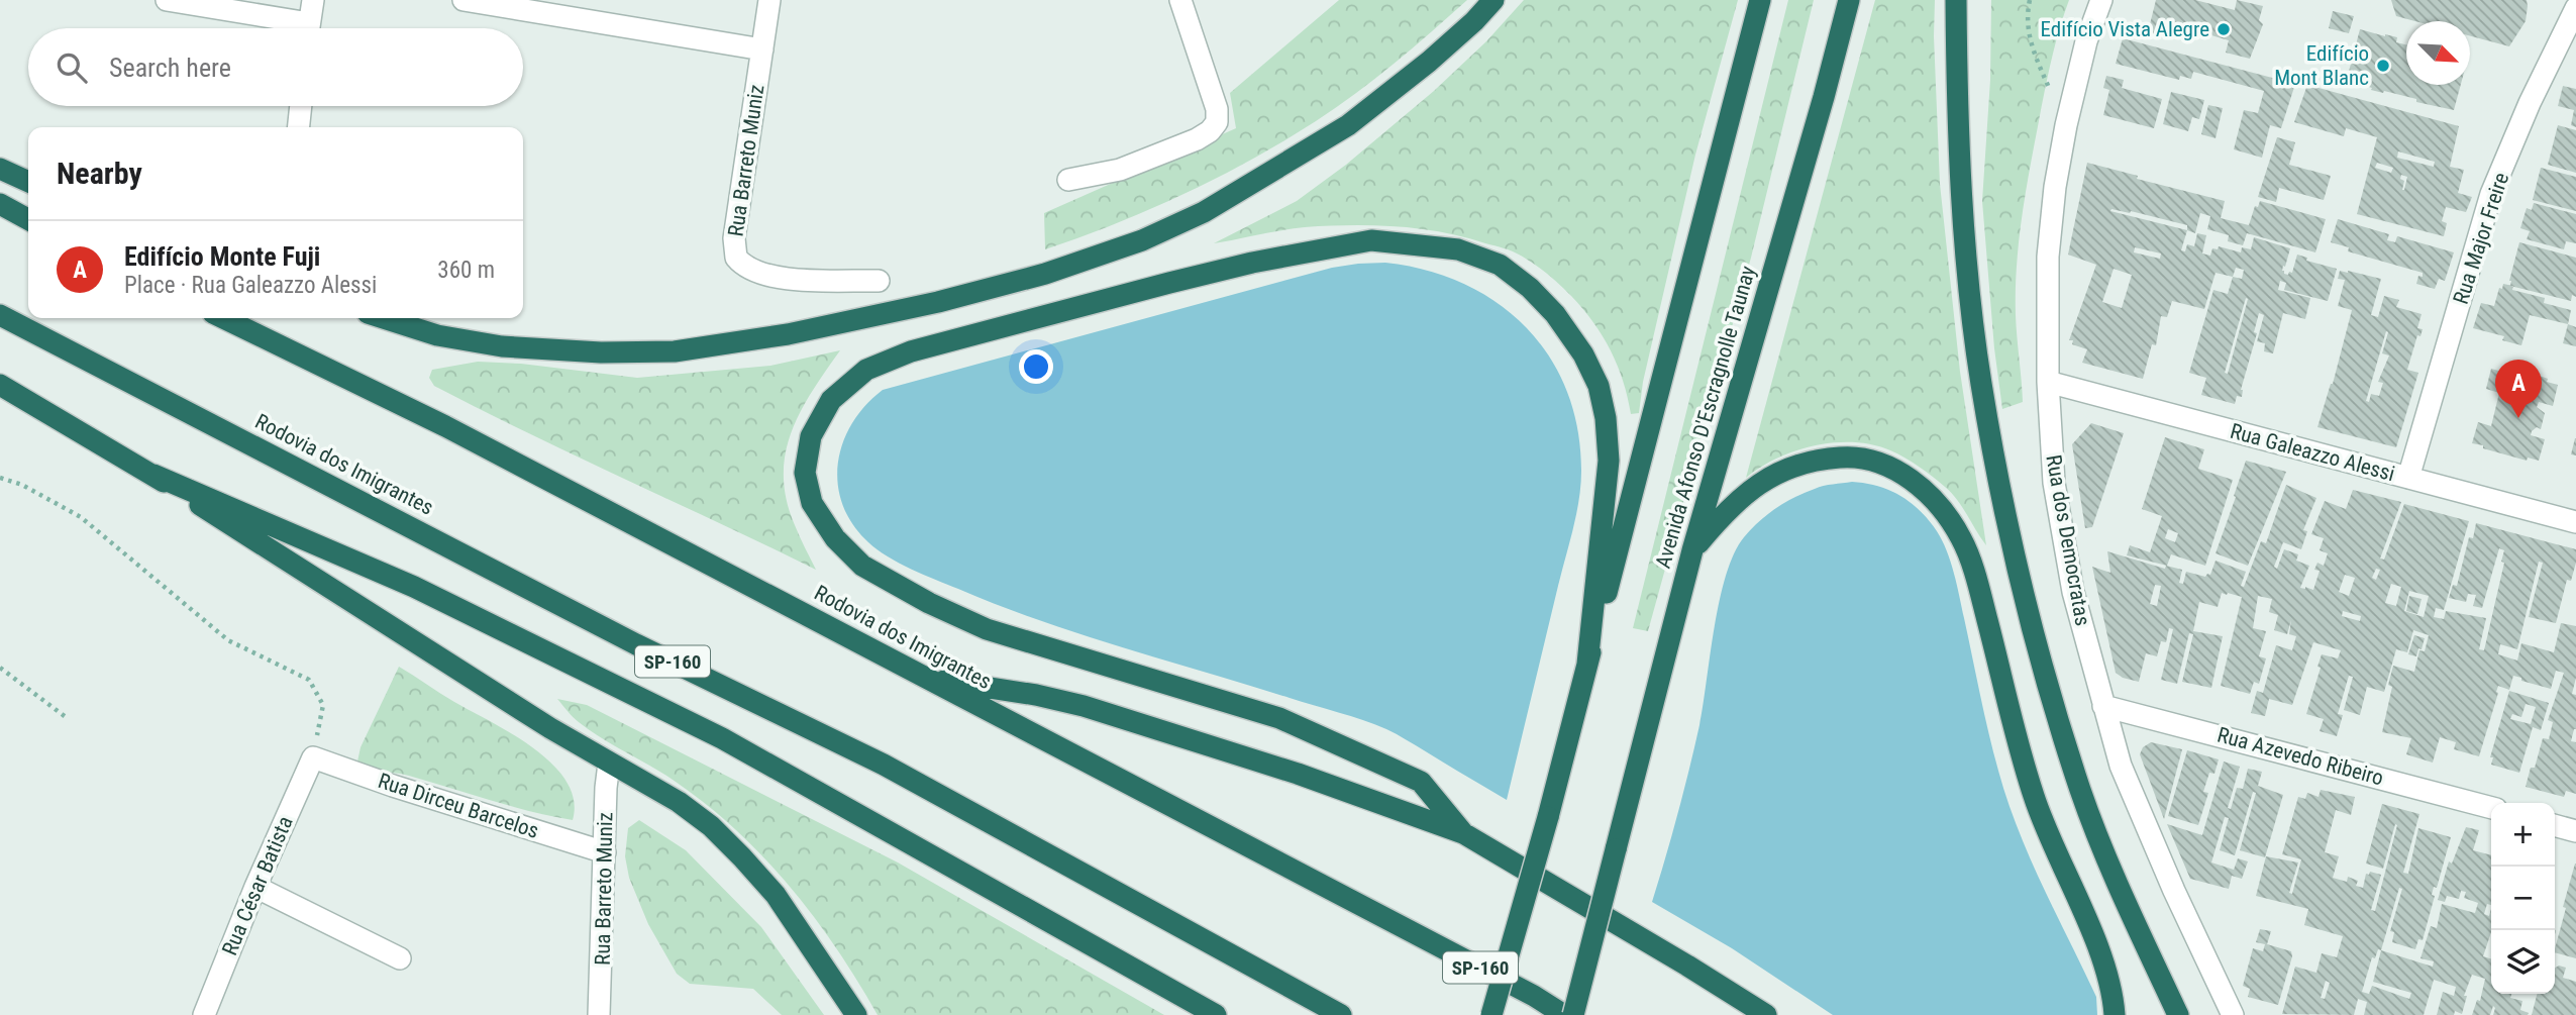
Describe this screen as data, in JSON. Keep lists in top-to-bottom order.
{
  "streets": {
    "highway": ["Avenida Afonso D'Escragnolle Taunay", "Rodovia dos Imigrantes", "SP-160"],
    "street": [
      "Rua Barreto Muniz",
      "Rua Major Freire",
      "Rua Galeazzo Alessi",
      "Rua dos Democratas",
      "Rua Azevedo Ribeiro",
      "Rua Dirceu Barcelos",
      "Rua César Batista"
    ]
  },
  "crossings": [
    ["Rua Barreto Muniz", "Rua Dirceu Barcelos"],
    ["Rua Major Freire", "Rua Galeazzo Alessi"],
    ["Rua Galeazzo Alessi", "Rua dos Democratas"],
    ["Rua dos Democratas", "Rua Azevedo Ribeiro"],
    ["Rua Dirceu Barcelos", "Rua César Batista"]
  ],
  "places": ["Edifício Vista Alegre", "Edifício Mont Blanc"],
  "north": "bottom right",
  "page": {
    "search": "Search here",
    "heading": "Nearby",
    "list": [
      {
        "mark": "A",
        "name": "Edifício Monte Fuji",
        "note": "Place · Rua Galeazzo Alessi",
        "value": "360 m"
      }
    ],
    "pins": "A",
    "map_buttons": ["+", "−"]
  }
}
